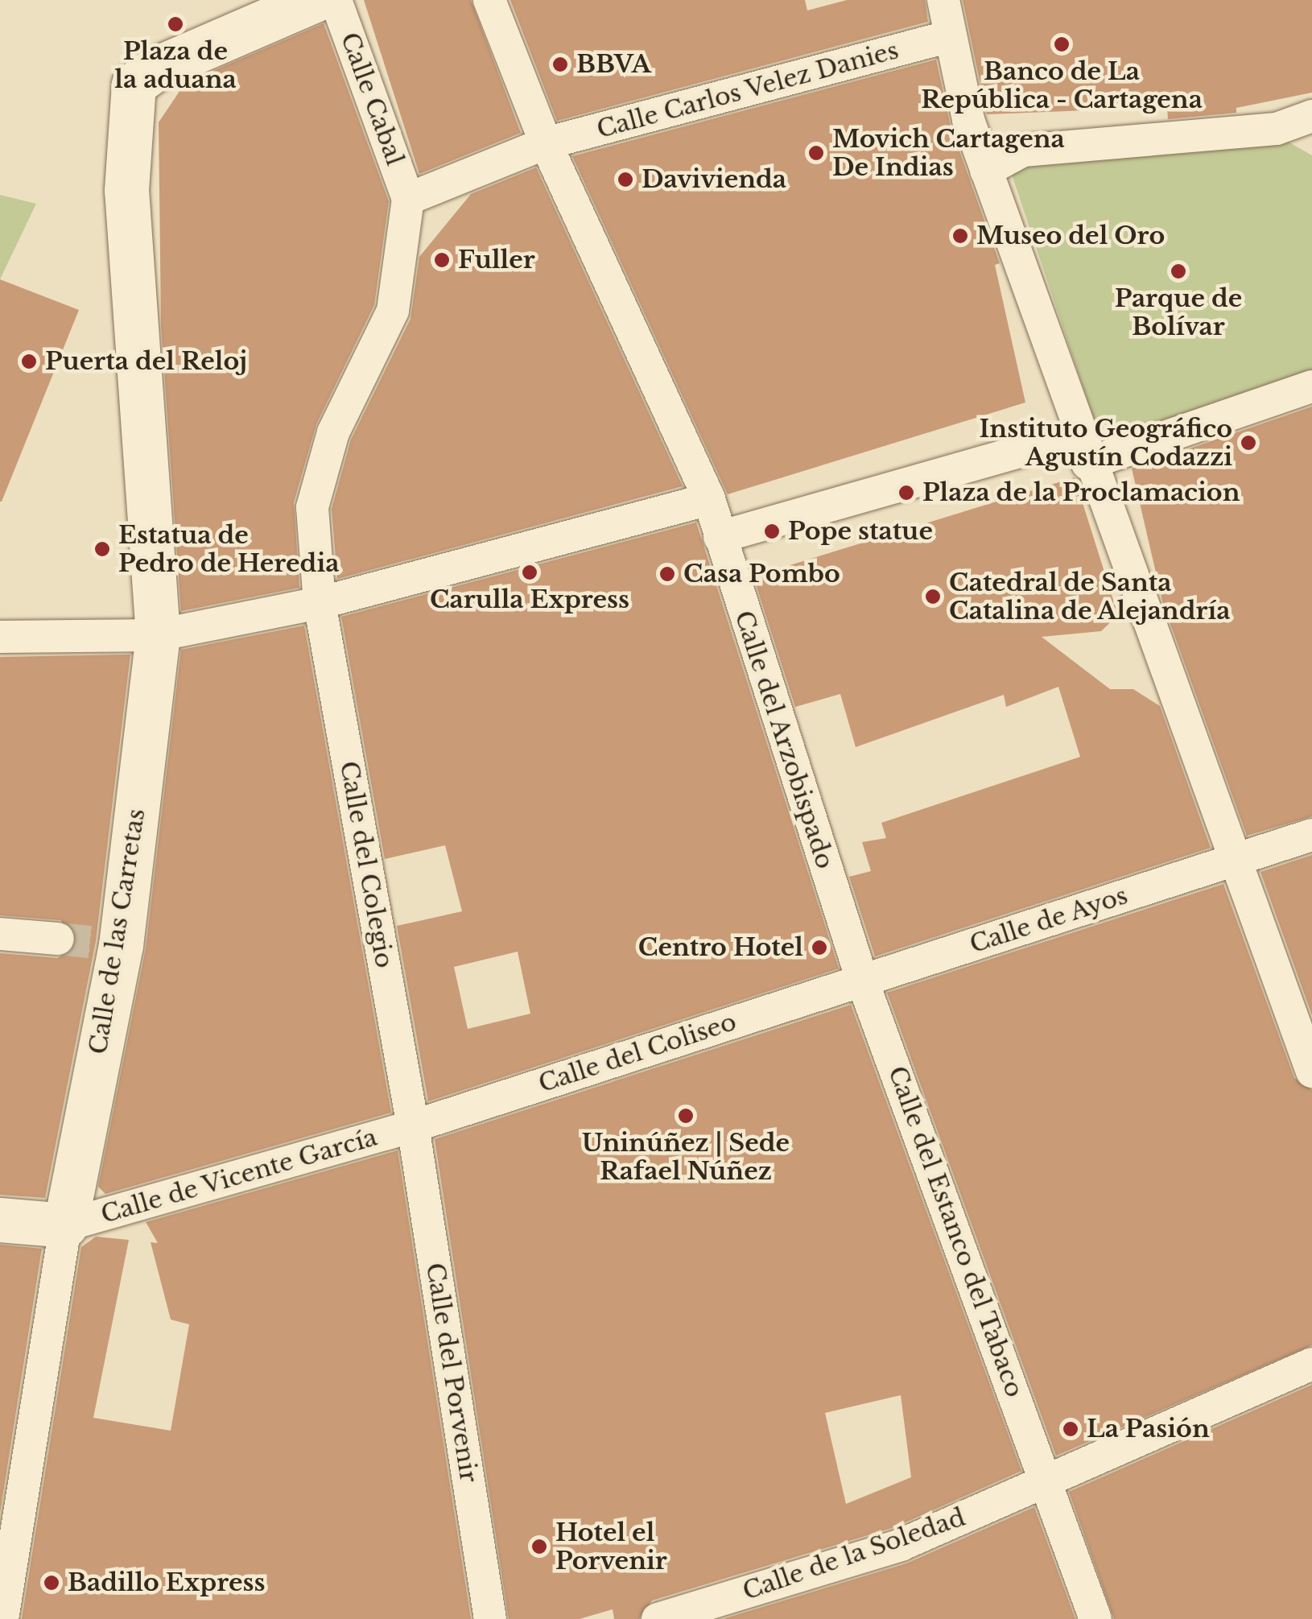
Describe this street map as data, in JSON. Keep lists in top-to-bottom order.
{
  "streets": {
    "street": [
      "Calle Carlos Velez Danies",
      "Calle Cabal",
      "Calle del Arzobispado",
      "Calle del Colegio",
      "Calle de Ayos",
      "Calle de las Carretas",
      "Calle del Coliseo",
      "Calle de Vicente García",
      "Calle del Estanco del Tabaco",
      "Calle del Porvenir",
      "Calle de la Soledad"
    ]
  },
  "crossings": [
    ["Calle Carlos Velez Danies", "Calle Cabal"],
    ["Calle Carlos Velez Danies", "Calle del Arzobispado"],
    ["Calle Carlos Velez Danies", "Calle del Colegio"],
    ["Calle Cabal", "Calle del Colegio"],
    ["Calle del Arzobispado", "Calle de Ayos"],
    ["Calle del Arzobispado", "Calle del Coliseo"],
    ["Calle del Arzobispado", "Calle del Estanco del Tabaco"],
    ["Calle del Colegio", "Calle del Coliseo"],
    ["Calle del Colegio", "Calle de Vicente García"],
    ["Calle del Colegio", "Calle del Porvenir"],
    ["Calle de Ayos", "Calle del Coliseo"],
    ["Calle de Ayos", "Calle del Estanco del Tabaco"],
    ["Calle de las Carretas", "Calle de Vicente García"],
    ["Calle del Coliseo", "Calle de Vicente García"],
    ["Calle del Coliseo", "Calle del Estanco del Tabaco"],
    ["Calle del Coliseo", "Calle del Porvenir"],
    ["Calle de Vicente García", "Calle del Porvenir"],
    ["Calle del Estanco del Tabaco", "Calle de la Soledad"]
  ],
  "places": [
    "Plaza de la aduana",
    "Banco de La República - Cartagena",
    "BBVA",
    "Movich Cartagena De Indias",
    "Davivienda",
    "Museo del Oro",
    "Fuller",
    "Parque de Bolívar",
    "Puerta del Reloj",
    "Instituto Geográfico Agustín Codazzi",
    "Plaza de la Proclamacion",
    "Pope statue",
    "Estatua de Pedro de Heredia",
    "Carulla Express",
    "Casa Pombo",
    "Catedral de Santa Catalina de Alejandría",
    "Centro Hotel",
    "Uninúñez | Sede Rafael Núñez",
    "La Pasión",
    "Hotel el Porvenir",
    "Badillo Express"
  ]
}
